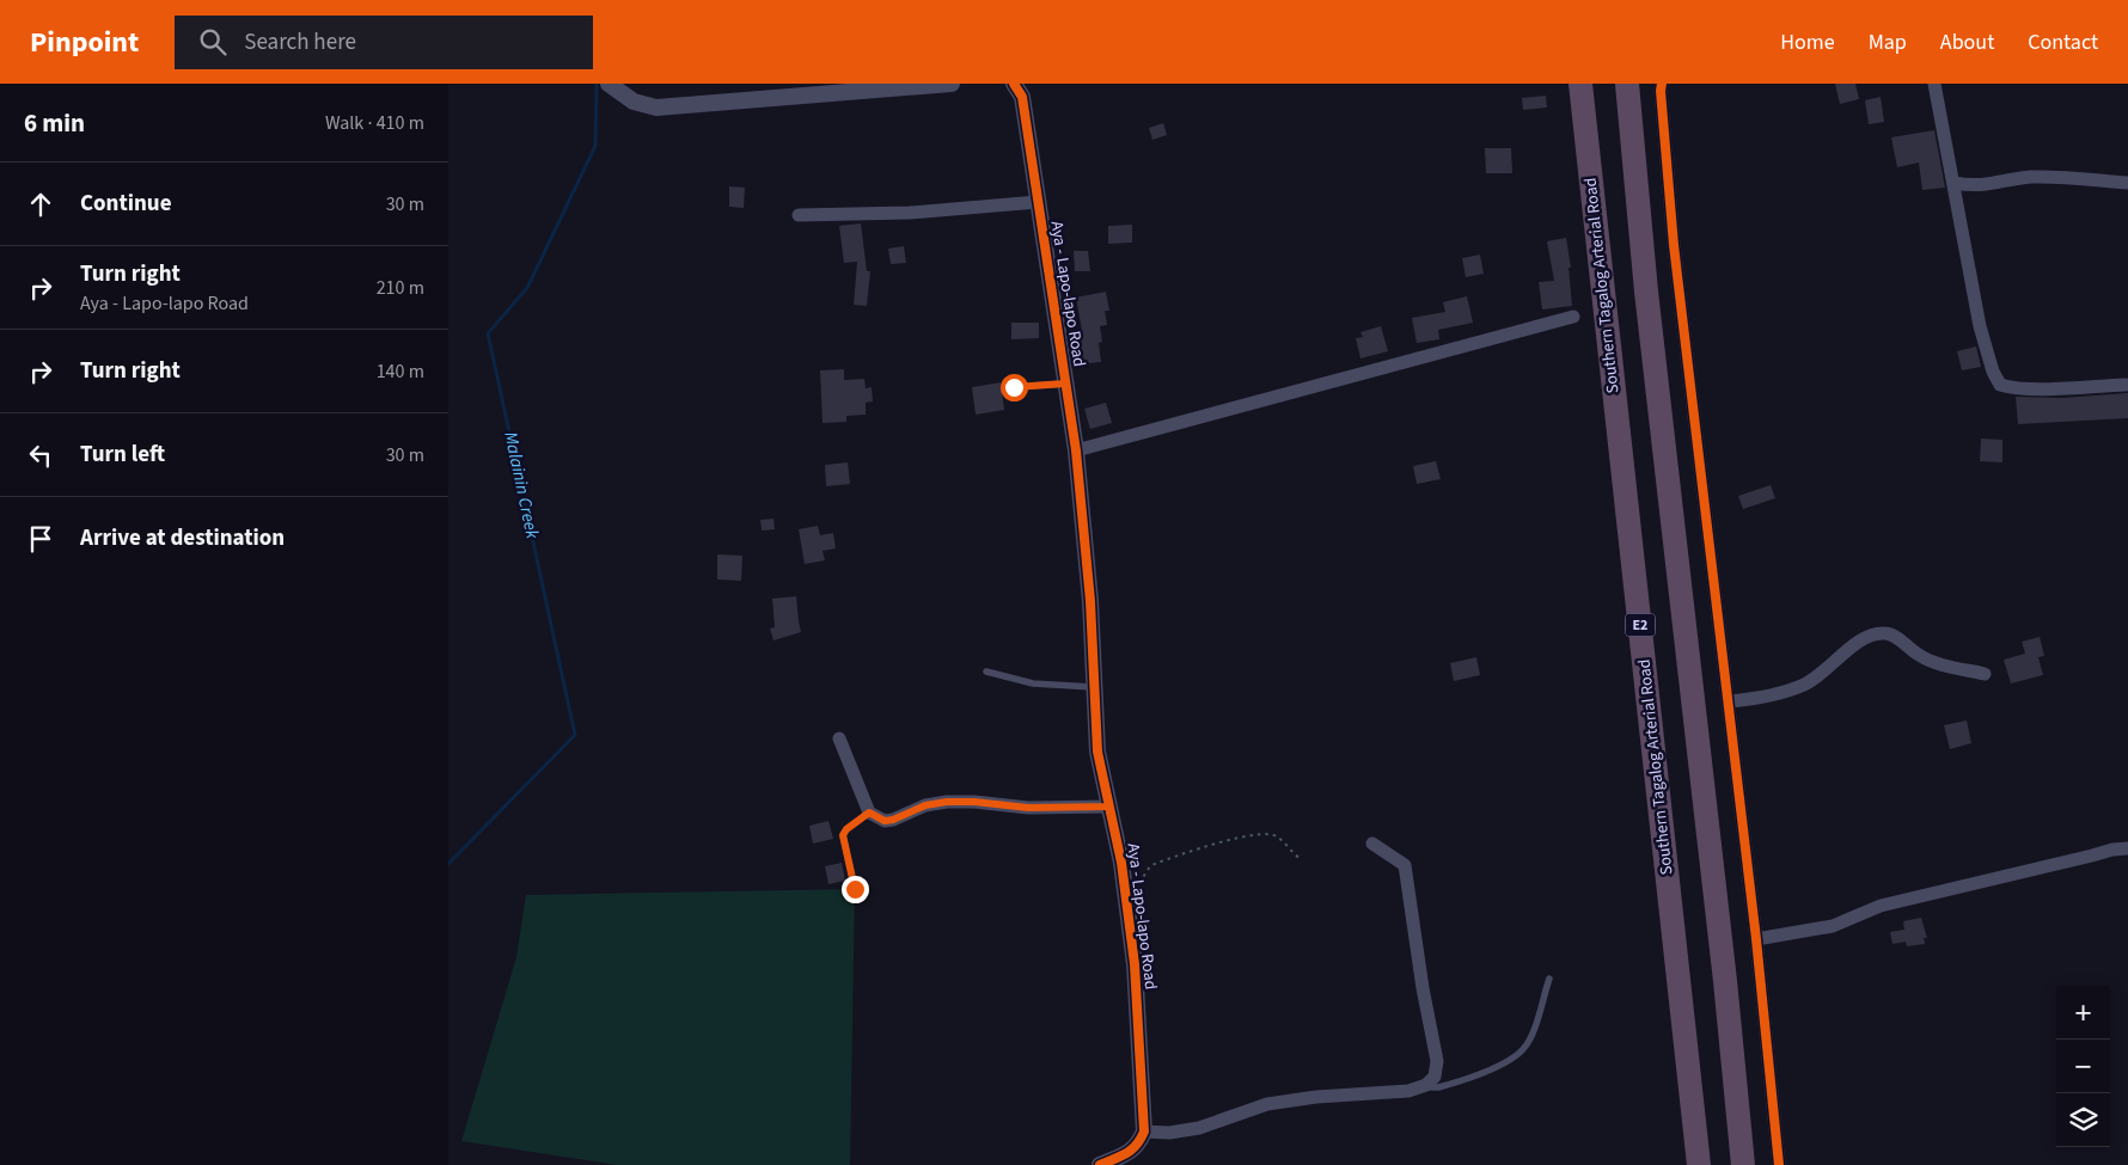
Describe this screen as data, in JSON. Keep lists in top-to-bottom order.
{
  "streets": {
    "highway": ["Southern Tagalog Arterial Road", "E2"],
    "street": ["Aya - Lapo-lapo Road"]
  },
  "water": ["Malainin Creek"],
  "page": {
    "header": "Pinpoint",
    "search": "Search here",
    "nav": [
      "Home",
      "Map",
      "About",
      "Contact"
    ],
    "heading": ["6 min", "Walk · 410 m"],
    "list": [
      ["Continue", "30 m"],
      ["Turn right", "Aya - Lapo-lapo Road", "210 m"],
      ["Turn right", "140 m"],
      ["Turn left", "30 m"],
      "Arrive at destination"
    ],
    "map_buttons": ["+", "−"]
  }
}
